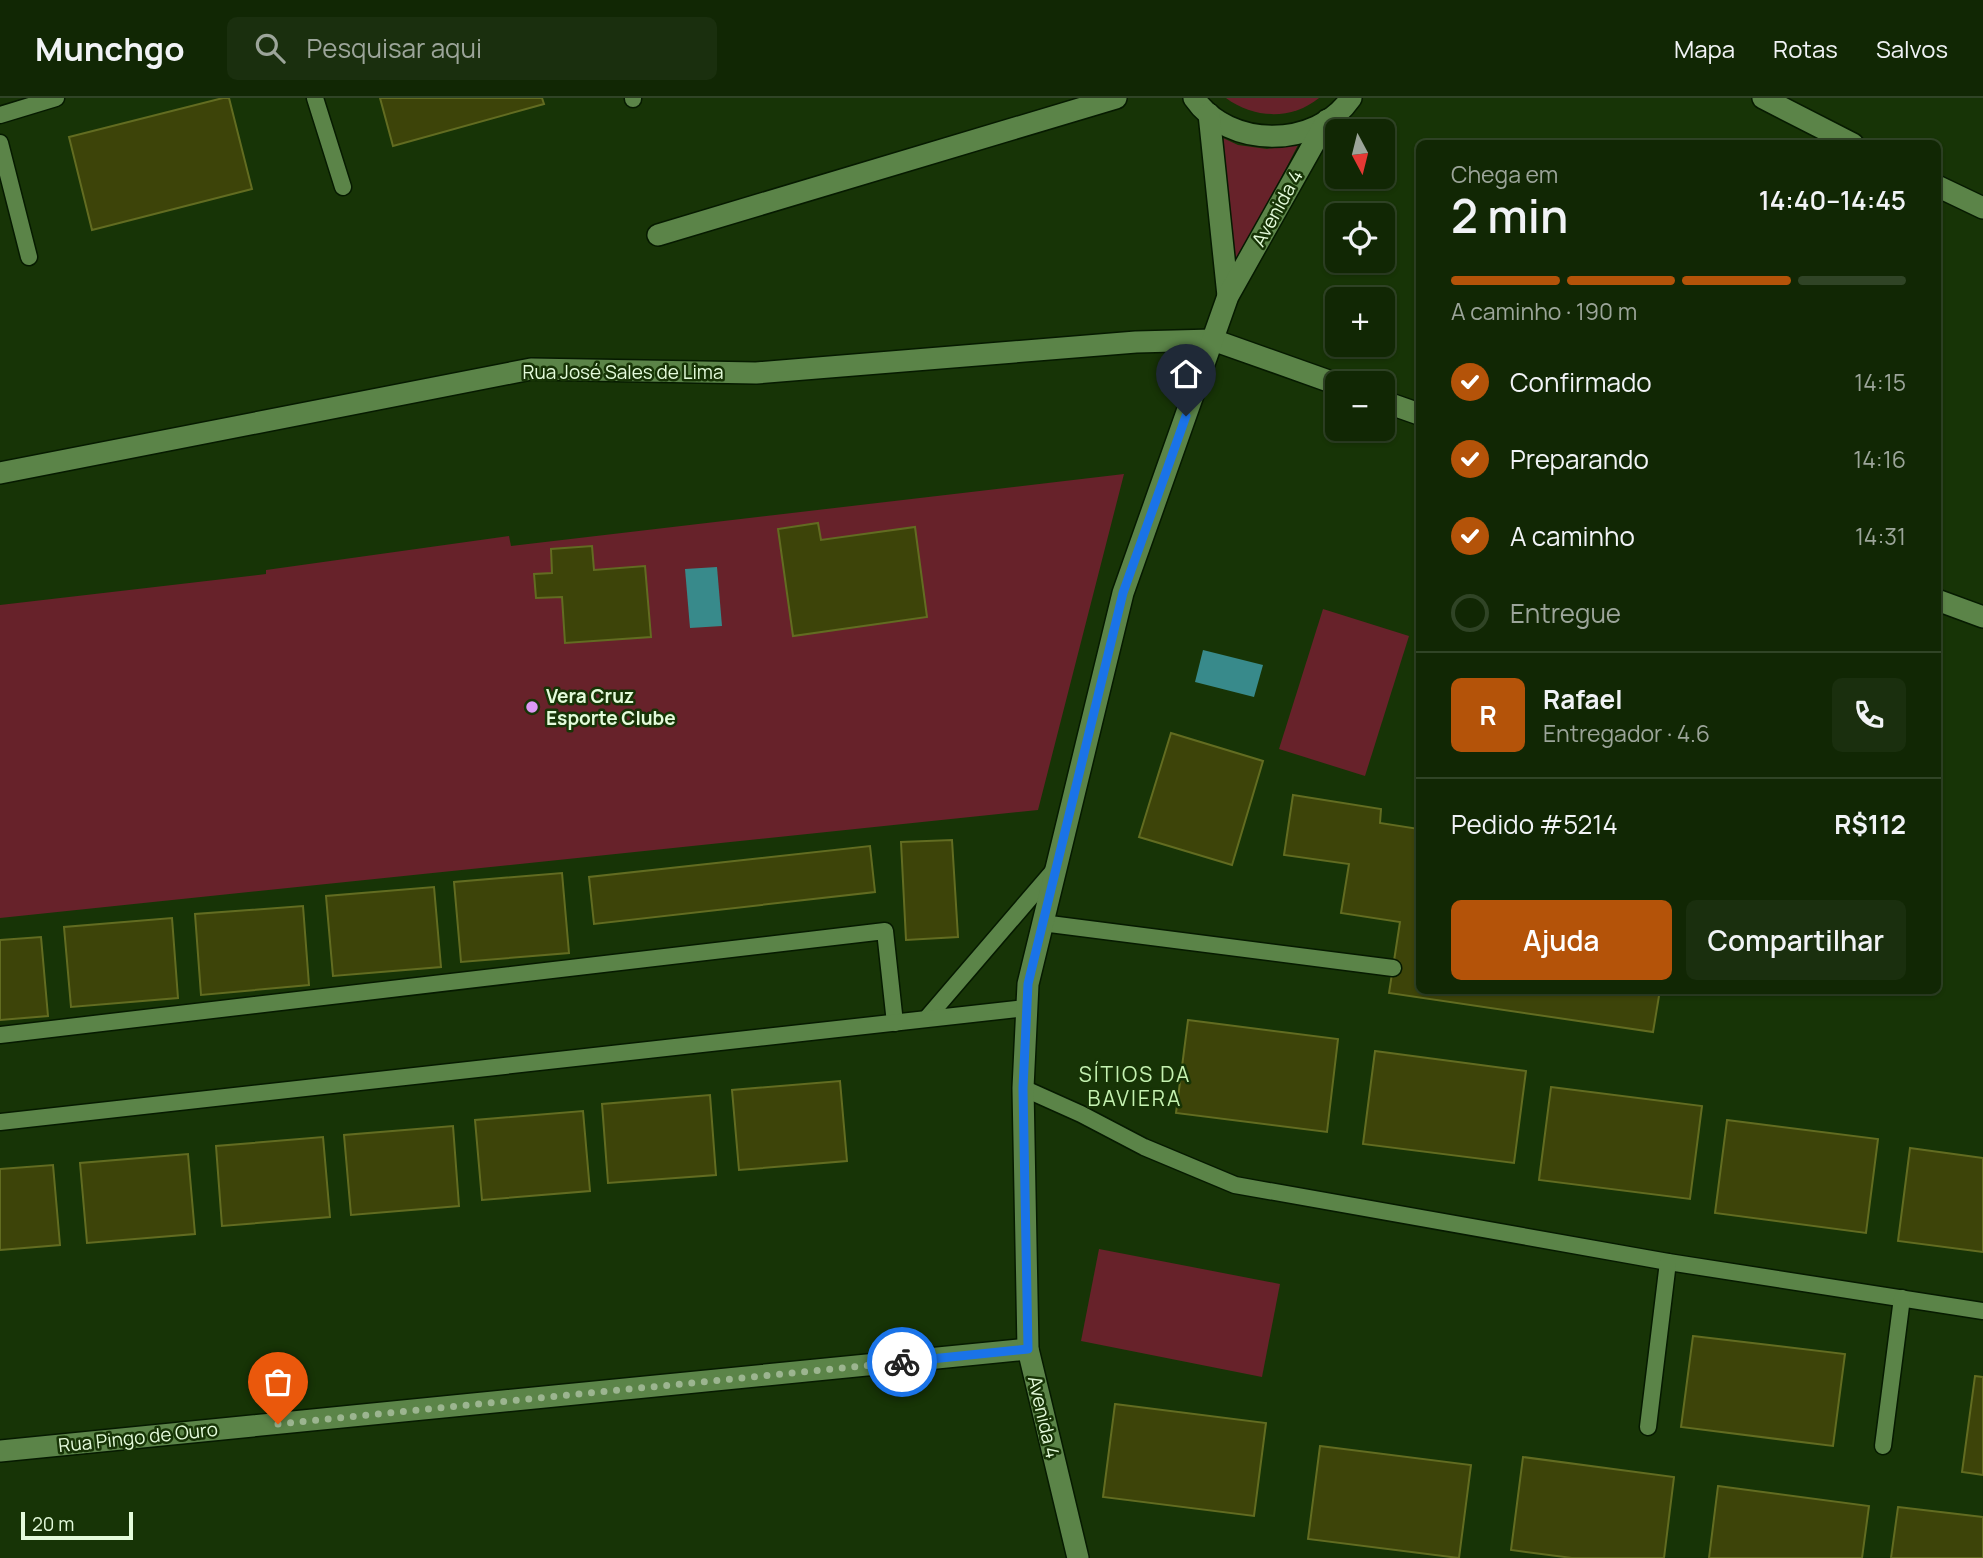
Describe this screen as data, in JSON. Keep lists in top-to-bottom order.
{
  "streets": {
    "street": ["Avenida 4", "Rua José Sales de Lima", "Rua Pingo de Ouro"]
  },
  "crossings": [
    ["Avenida 4", "Rua José Sales de Lima"],
    ["Avenida 4", "Rua Pingo de Ouro"]
  ],
  "districts": ["SÍTIOS DA BAVIERA"],
  "places": ["Vera Cruz Esporte Clube"],
  "scale_bar": "20 m",
  "north": "bottom",
  "page": {
    "header": "Munchgo",
    "search": "Pesquisar aqui",
    "nav": ["Mapa", "Rotas", "Salvos"],
    "map_buttons": ["+", "−"],
    "heading": ["2 min", "Chega em", "14:40–14:45"],
    "panel": [
      "Rafael",
      "Entregador · 4.6",
      "Pedido #5214",
      "R$112"
    ],
    "bar": "A caminho · 190 m",
    "list": [
      ["Confirmado", "14:15"],
      ["Preparando", "14:16"],
      ["A caminho", "14:31"],
      "Entregue"
    ],
    "round": "R",
    "buttons": ["Ajuda", "Compartilhar"],
    "scale": "20 m"
  }
}
